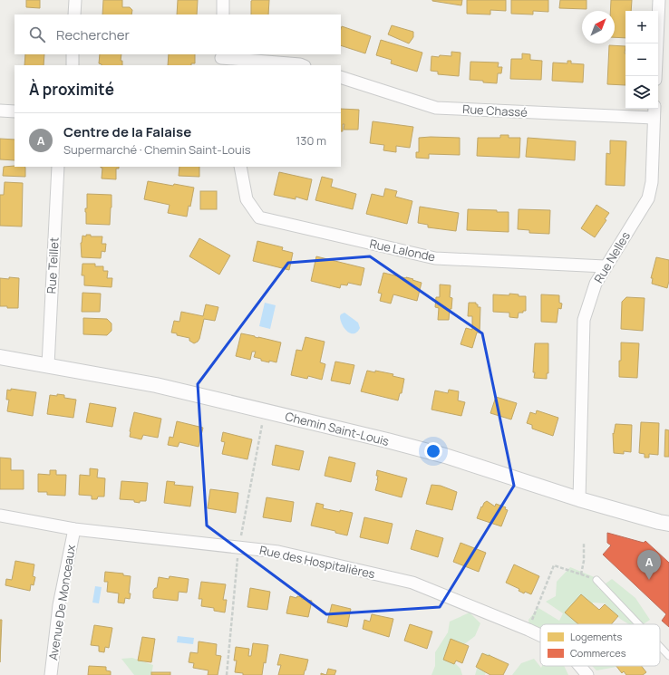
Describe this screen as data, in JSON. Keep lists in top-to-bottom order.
{
  "streets": {
    "street": [
      "Rue Chassé",
      "Rue Lalonde",
      "Rue Nelles",
      "Rue Teillet",
      "Chemin Saint-Louis",
      "Rue des Hospitalières",
      "Avenue De Monceaux"
    ]
  },
  "crossings": [
    ["Rue Chassé", "Rue Nelles"],
    ["Rue Lalonde", "Rue Nelles"],
    ["Rue Nelles", "Chemin Saint-Louis"],
    ["Rue Teillet", "Chemin Saint-Louis"],
    ["Rue des Hospitalières", "Avenue De Monceaux"]
  ],
  "legend": ["Logements", "Commerces"],
  "north": "top right",
  "page": {
    "map_buttons": ["+", "−"],
    "search": "Rechercher",
    "heading": "À proximité",
    "list": [
      {
        "mark": "A",
        "name": "Centre de la Falaise",
        "note": "Supermarché · Chemin Saint-Louis",
        "value": "130 m"
      }
    ],
    "pins": "A"
  }
}
